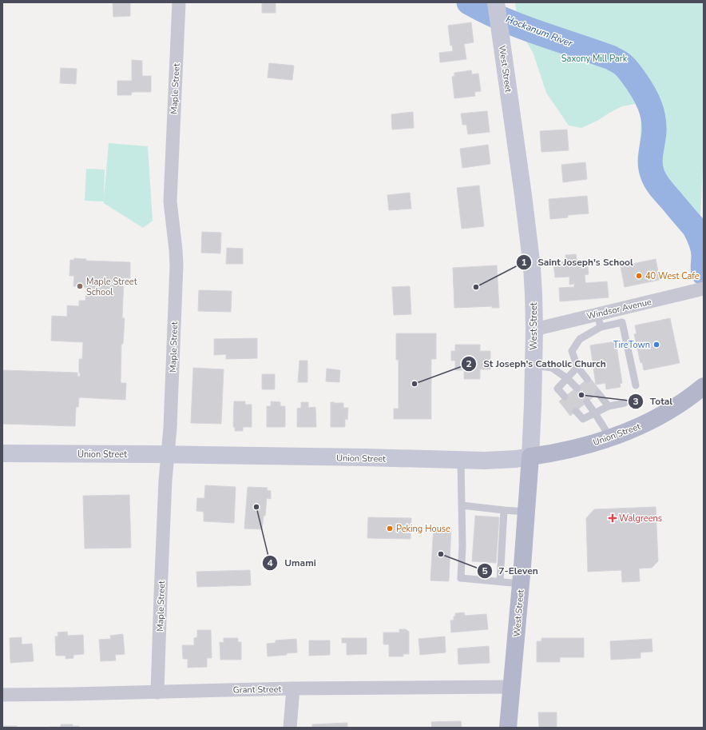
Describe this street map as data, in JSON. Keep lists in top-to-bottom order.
{
  "streets": {
    "main road": ["West Street", "Union Street"],
    "street": ["Maple Street", "Windsor Avenue", "Grant Street"]
  },
  "crossings": [
    ["West Street", "Windsor Avenue"],
    ["West Street", "Union Street"],
    ["West Street", "Grant Street"],
    ["Maple Street", "Union Street"],
    ["Maple Street", "Grant Street"]
  ],
  "water": ["Hockanum River"],
  "parks": ["Saxony Mill Park"],
  "places": {
    "other": [
      "40 West Cafe",
      "Maple Street School",
      "Saint Joseph's School",
      "TireTown",
      "St Joseph's Catholic Church",
      "Total",
      "Umami",
      "Peking House",
      "7-Eleven"
    ],
    "health": ["Walgreens"]
  }
}
